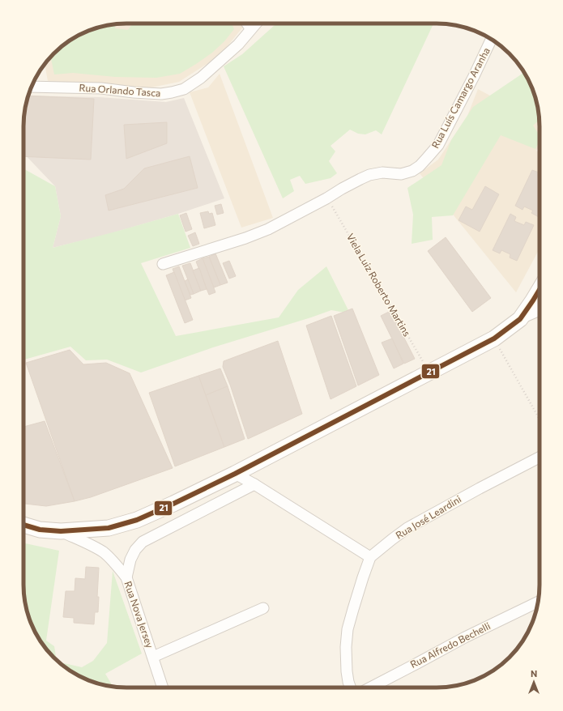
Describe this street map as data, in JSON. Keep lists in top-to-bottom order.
{
  "streets": {
    "street": [
      "Rua Orlando Tasca",
      "Rua Luís Camargo Aranha",
      "Rua José Leardini",
      "Rua Nova Jersey",
      "Rua Alfredo Bechelli"
    ],
    "path": ["Viela Luiz Roberto Martins"]
  },
  "crossings": [
    ["Rua Luís Camargo Aranha", "Viela Luiz Roberto Martins"]
  ],
  "lines": ["transit line 21"],
  "north": "top"
}
